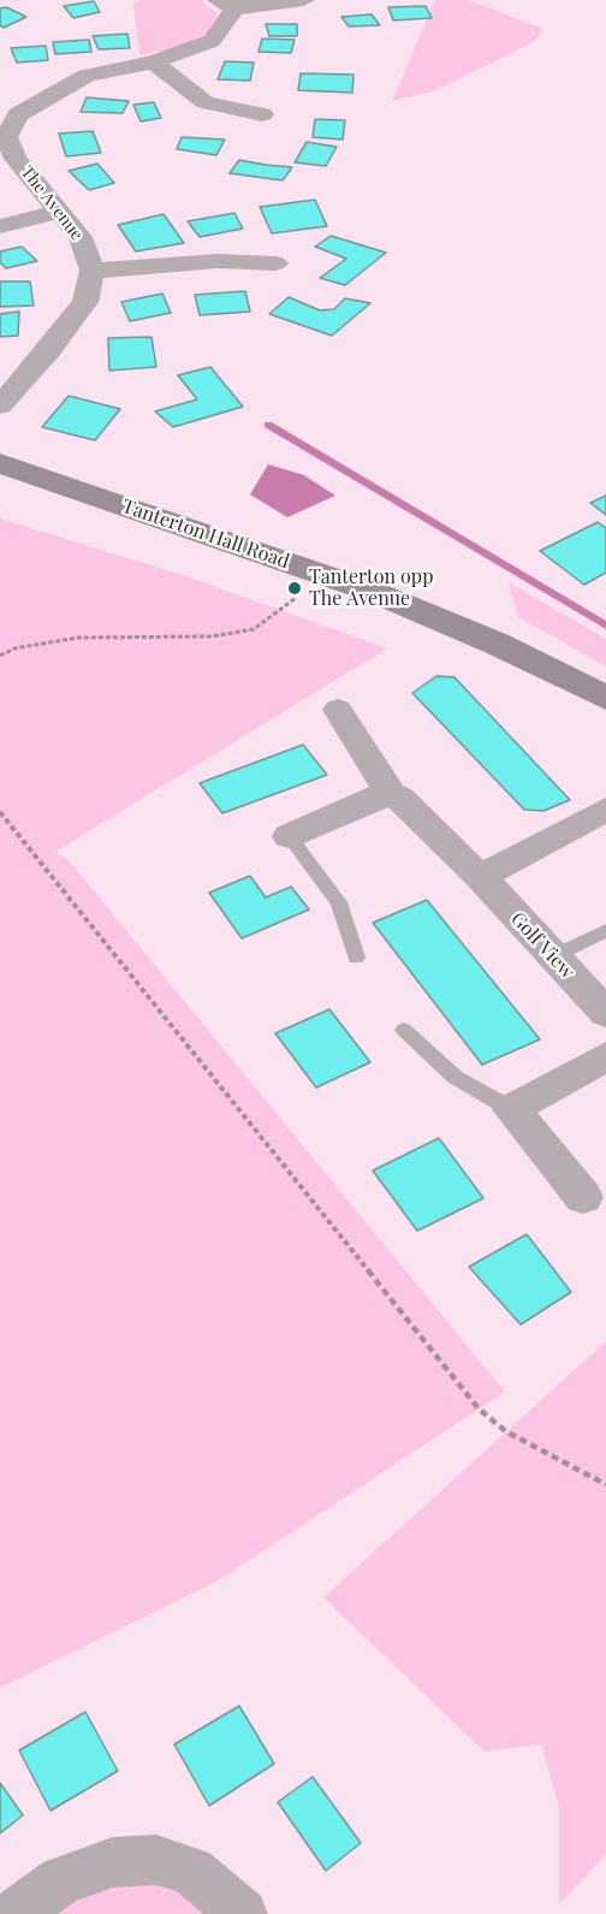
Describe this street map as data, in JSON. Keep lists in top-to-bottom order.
{
  "streets": {
    "street": ["The Avenue", "Tanterton Hall Road", "Golf View"]
  },
  "places": ["Tanterton opp The Avenue"]
}
